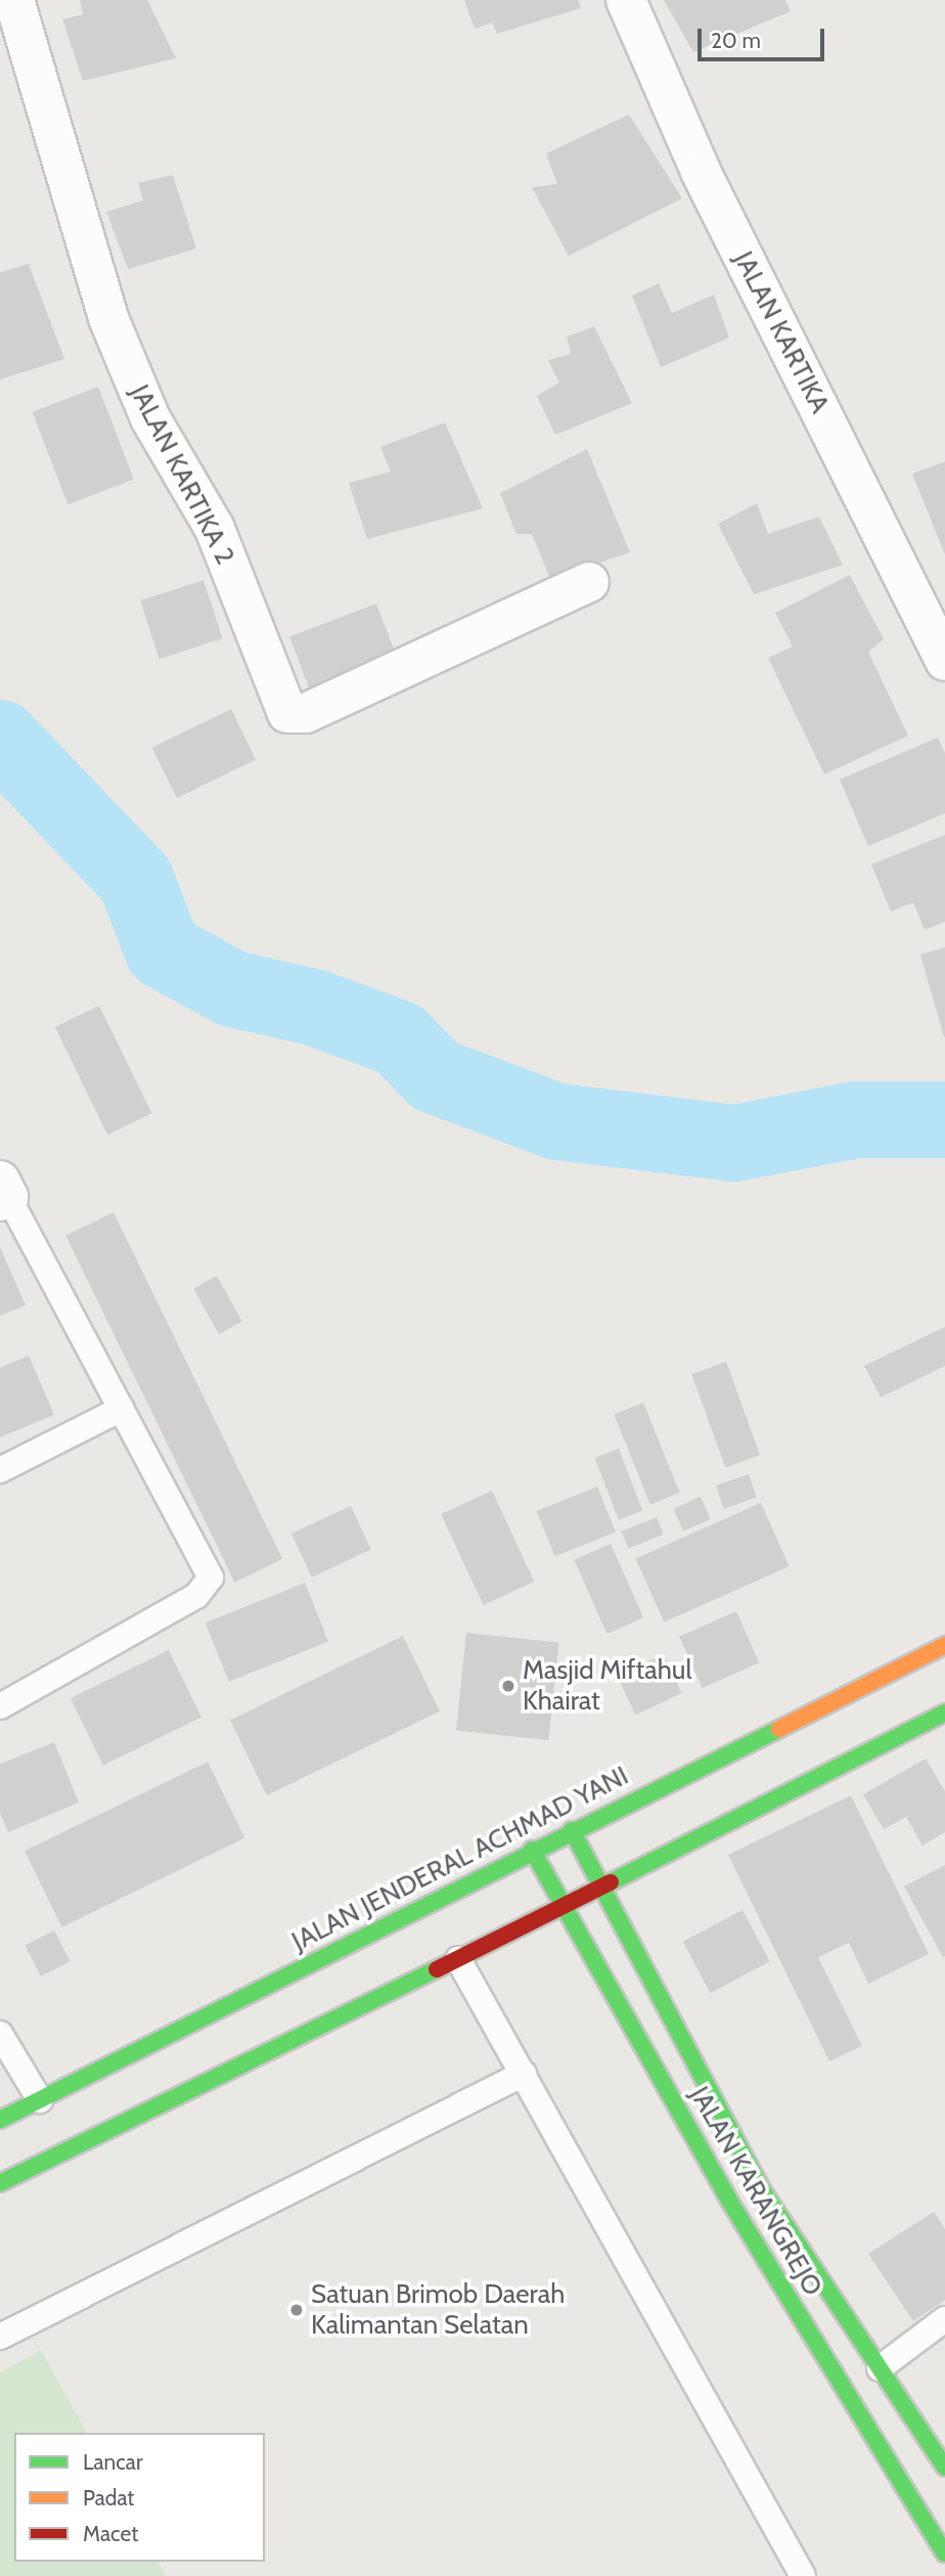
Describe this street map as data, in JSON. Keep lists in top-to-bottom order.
{
  "streets": {
    "main road": ["JALAN JENDERAL ACHMAD YANI", "JALAN KARANGREJO"],
    "street": ["JALAN KARTIKA", "JALAN KARTIKA 2"]
  },
  "crossings": [
    ["JALAN JENDERAL ACHMAD YANI", "JALAN KARANGREJO"]
  ],
  "places": ["Masjid Miftahul Khairat", "Satuan Brimob Daerah Kalimantan Selatan"],
  "legend": ["Lancar", "Padat", "Macet"],
  "scale_bar": "20 m"
}
